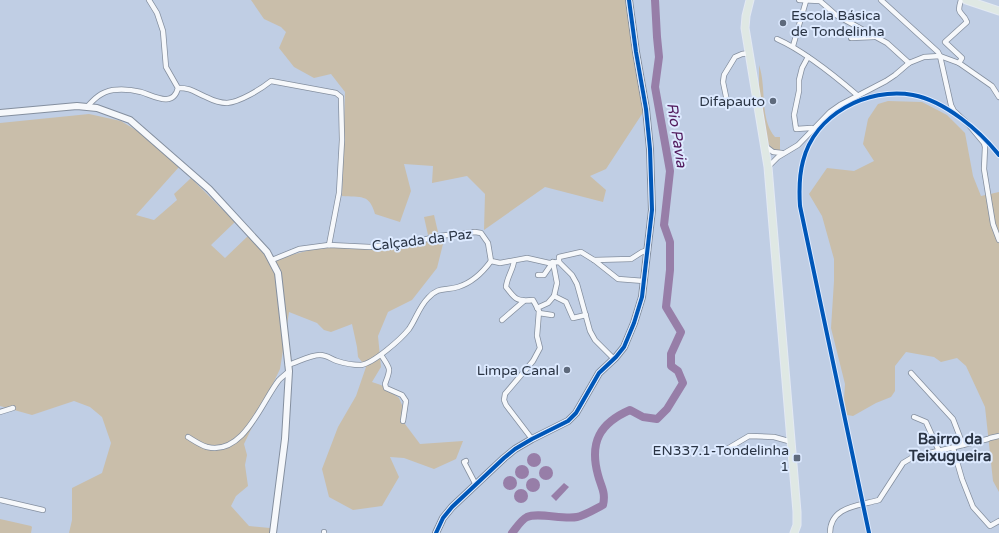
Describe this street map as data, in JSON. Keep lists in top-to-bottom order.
{
  "streets": {
    "street": ["Calçada da Paz"]
  },
  "districts": ["Bairro da Teixugueira"],
  "water": ["Rio Pavia"],
  "places": {
    "other": ["Escola Básica de Tondelinha", "Difapauto", "Limpa Canal"],
    "transit": ["EN337.1-Tondelinha 1"]
  }
}
